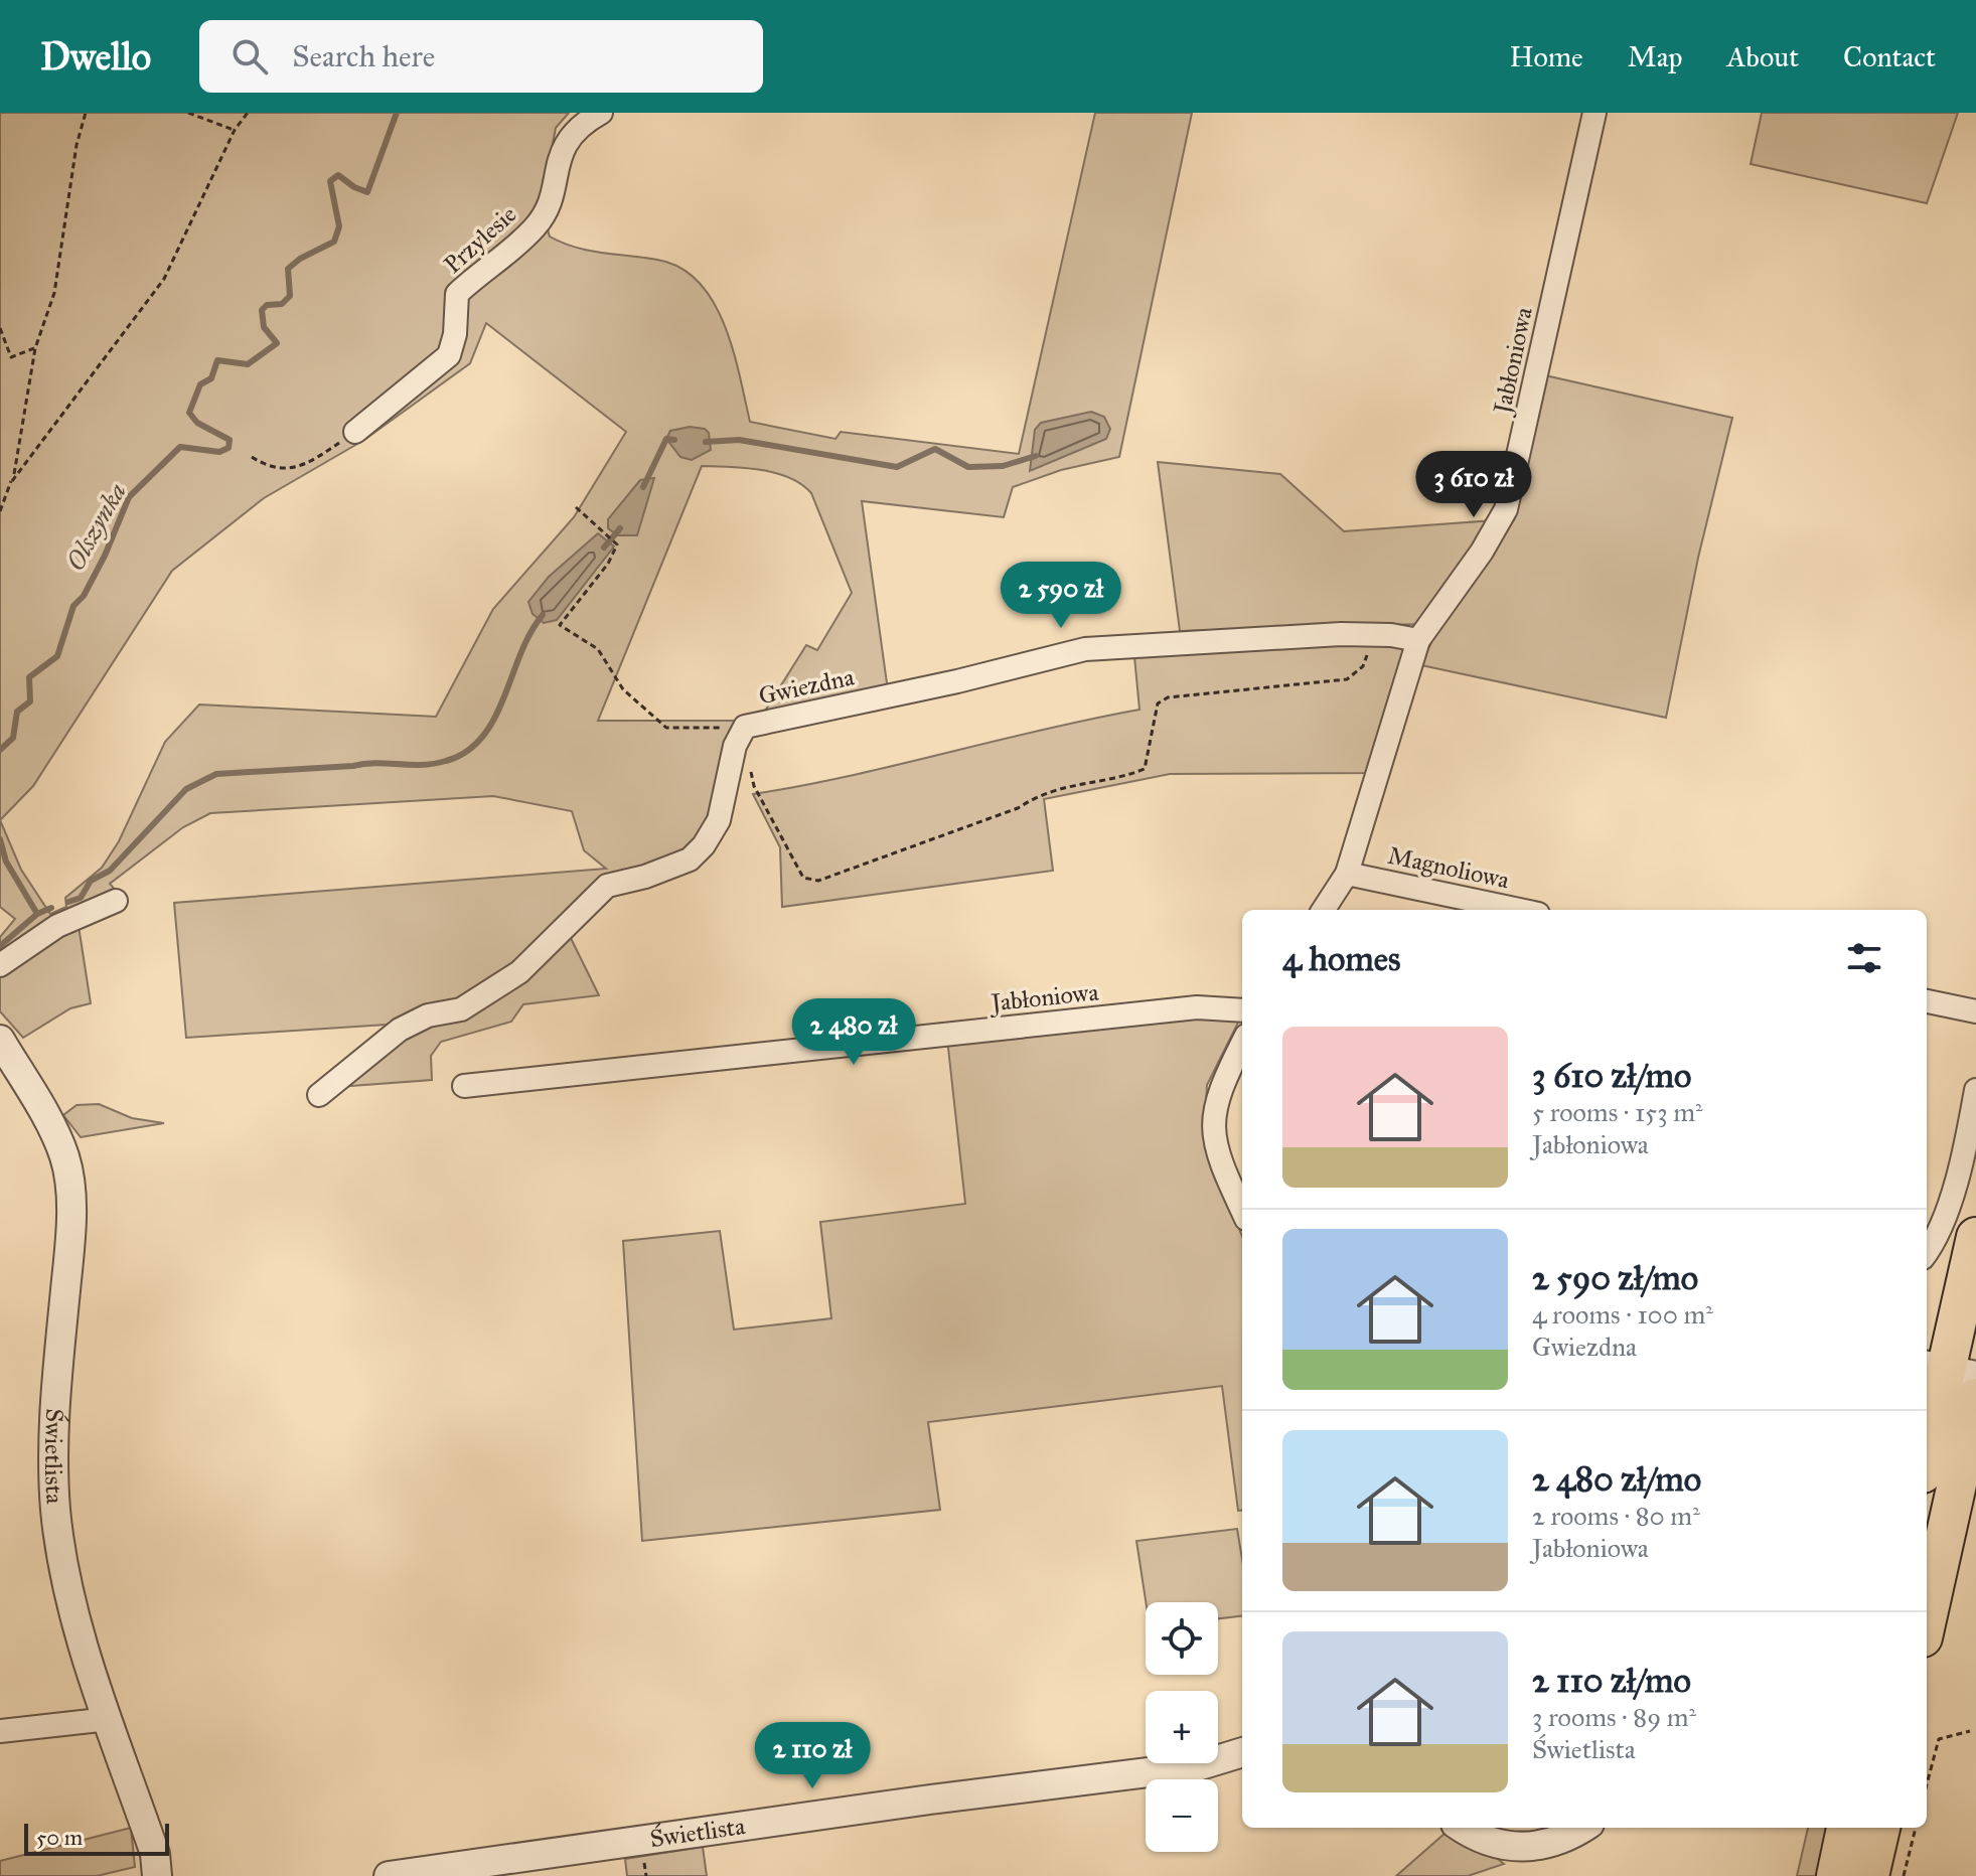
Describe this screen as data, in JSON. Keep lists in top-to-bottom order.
{
  "streets": {
    "street": [
      "Przylesie",
      "Jabłoniowa",
      "Gwiezdna",
      "Magnoliowa",
      "Świetlista"
    ]
  },
  "crossings": [
    ["Jabłoniowa", "Gwiezdna"],
    ["Jabłoniowa", "Magnoliowa"]
  ],
  "water": ["Olszynka"],
  "scale_bar": "50 m",
  "page": {
    "header": "Dwello",
    "search": "Search here",
    "nav": [
      "Home",
      "Map",
      "About",
      "Contact"
    ],
    "price": [
      "3 610 zł",
      "2 590 zł",
      "2 480 zł",
      "2 110 zł"
    ],
    "heading": "4 homes",
    "list": [
      {
        "name": "3 610 zł/mo",
        "note": "5 rooms · 153 m² · Jabłoniowa"
      },
      {
        "name": "2 590 zł/mo",
        "note": "4 rooms · 100 m² · Gwiezdna"
      },
      {
        "name": "2 480 zł/mo",
        "note": "2 rooms · 80 m² · Jabłoniowa"
      },
      {
        "name": "2 110 zł/mo",
        "note": "3 rooms · 89 m² · Świetlista"
      }
    ],
    "map_buttons": ["+", "−"],
    "scale": "50 m"
  }
}
